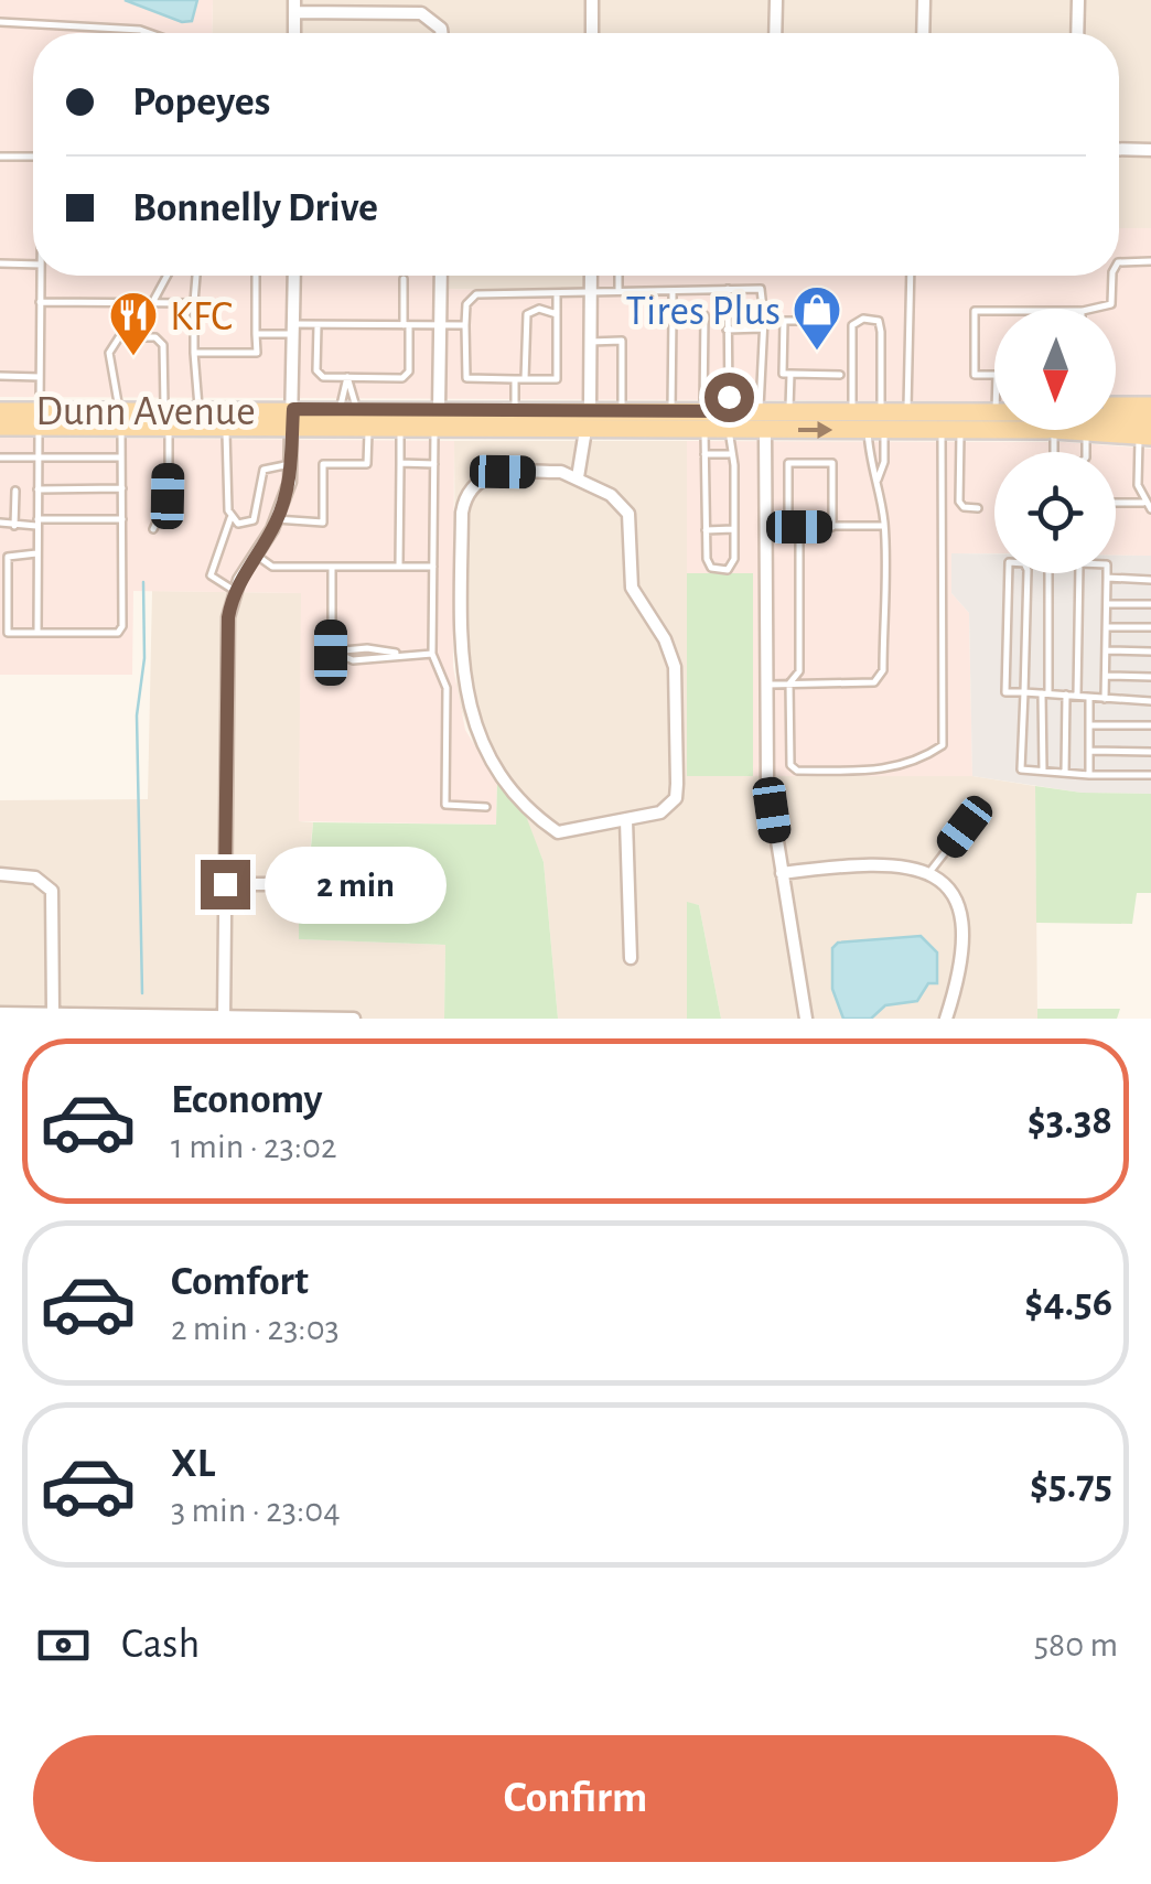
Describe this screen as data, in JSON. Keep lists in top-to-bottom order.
{
  "streets": {
    "main road": ["Dunn Avenue"]
  },
  "places": {
    "shop": ["Tires Plus"],
    "restaurant": ["KFC"]
  },
  "north": "bottom",
  "page": {
    "banner": ["Popeyes", "Bonnelly Drive"],
    "bubble": "2 min",
    "list": [
      {
        "name": "Economy",
        "note": "1 min · 23:02",
        "value": "$3.38"
      },
      {
        "name": "Comfort",
        "note": "2 min · 23:03",
        "value": "$4.56"
      },
      {
        "name": "XL",
        "note": "3 min · 23:04",
        "value": "$5.75"
      }
    ],
    "pay": ["Cash", "580 m"],
    "buttons": "Confirm"
  }
}
